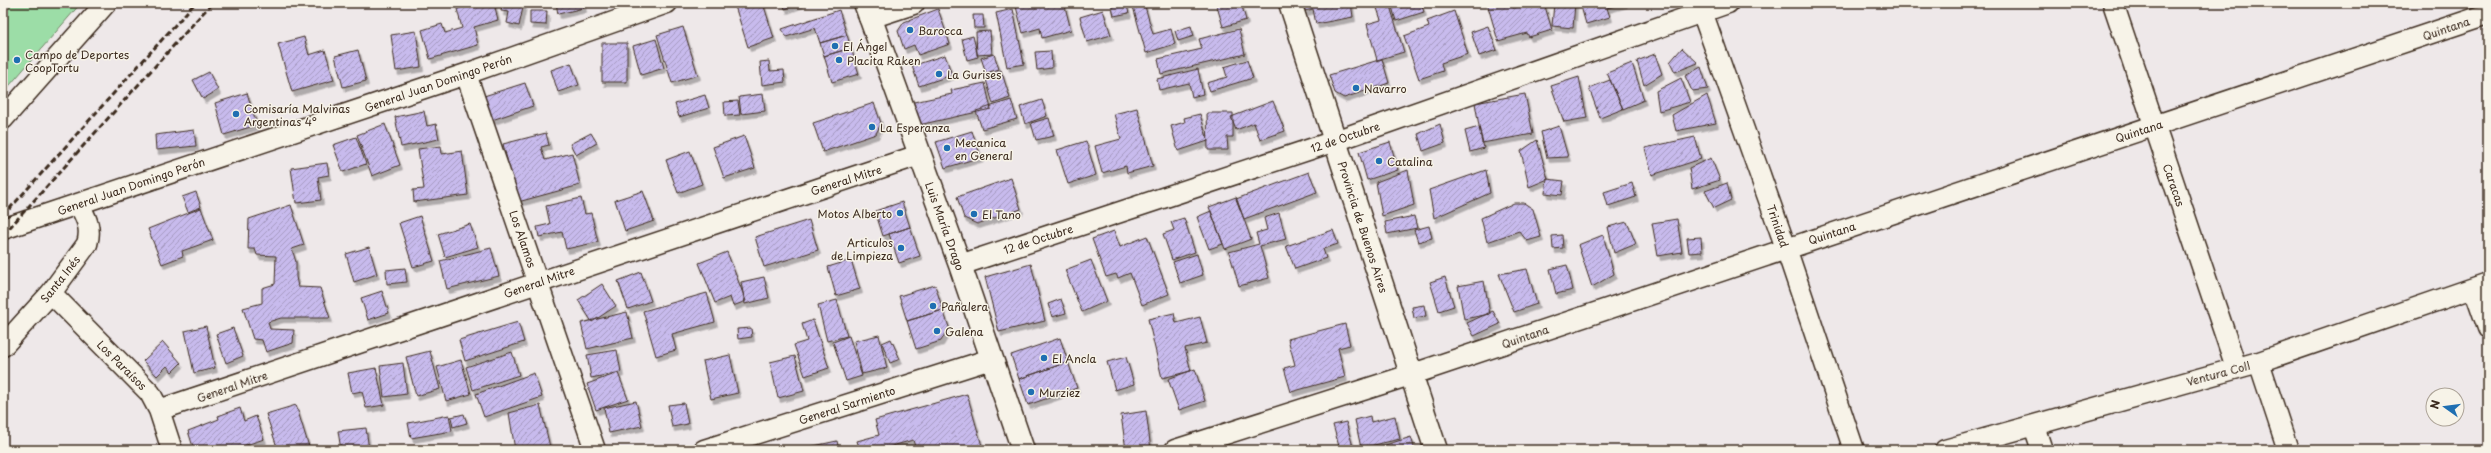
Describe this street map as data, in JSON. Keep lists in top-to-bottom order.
{
  "streets": {
    "street": [
      "Quintana",
      "General Juan Domingo Perón",
      "12 de Octubre",
      "General Mitre",
      "Caracas",
      "Luis María Drago",
      "Trinidad",
      "Provincia de Buenos Aires",
      "Los Alamos",
      "Santa Inés",
      "Los Paraísos",
      "Ventura Coll",
      "General Sarmiento"
    ]
  },
  "crossings": [
    ["Quintana", "Caracas"],
    ["Quintana", "Trinidad"],
    ["Quintana", "Provincia de Buenos Aires"],
    ["General Juan Domingo Perón", "Los Alamos"],
    ["General Juan Domingo Perón", "Santa Inés"],
    ["12 de Octubre", "Luis María Drago"],
    ["12 de Octubre", "Trinidad"],
    ["12 de Octubre", "Provincia de Buenos Aires"],
    ["General Mitre", "Luis María Drago"],
    ["General Mitre", "Los Alamos"],
    ["General Mitre", "Los Paraísos"],
    ["Caracas", "Ventura Coll"],
    ["Luis María Drago", "General Sarmiento"],
    ["Santa Inés", "Los Paraísos"]
  ],
  "places": [
    "Barocca",
    "El Ángel",
    "Campo de Deportes CoopTortu",
    "Placita Raken",
    "La Gurises",
    "Navarro",
    "Comisaría Malvinas Argentinas 4°",
    "La Esperanza",
    "Mecanica en General",
    "Catalina",
    "Motos Alberto",
    "El Tano",
    "Articulos de Limpieza",
    "Pañalera",
    "Galena",
    "El Ancla",
    "Murziez"
  ],
  "north": "left"
}
